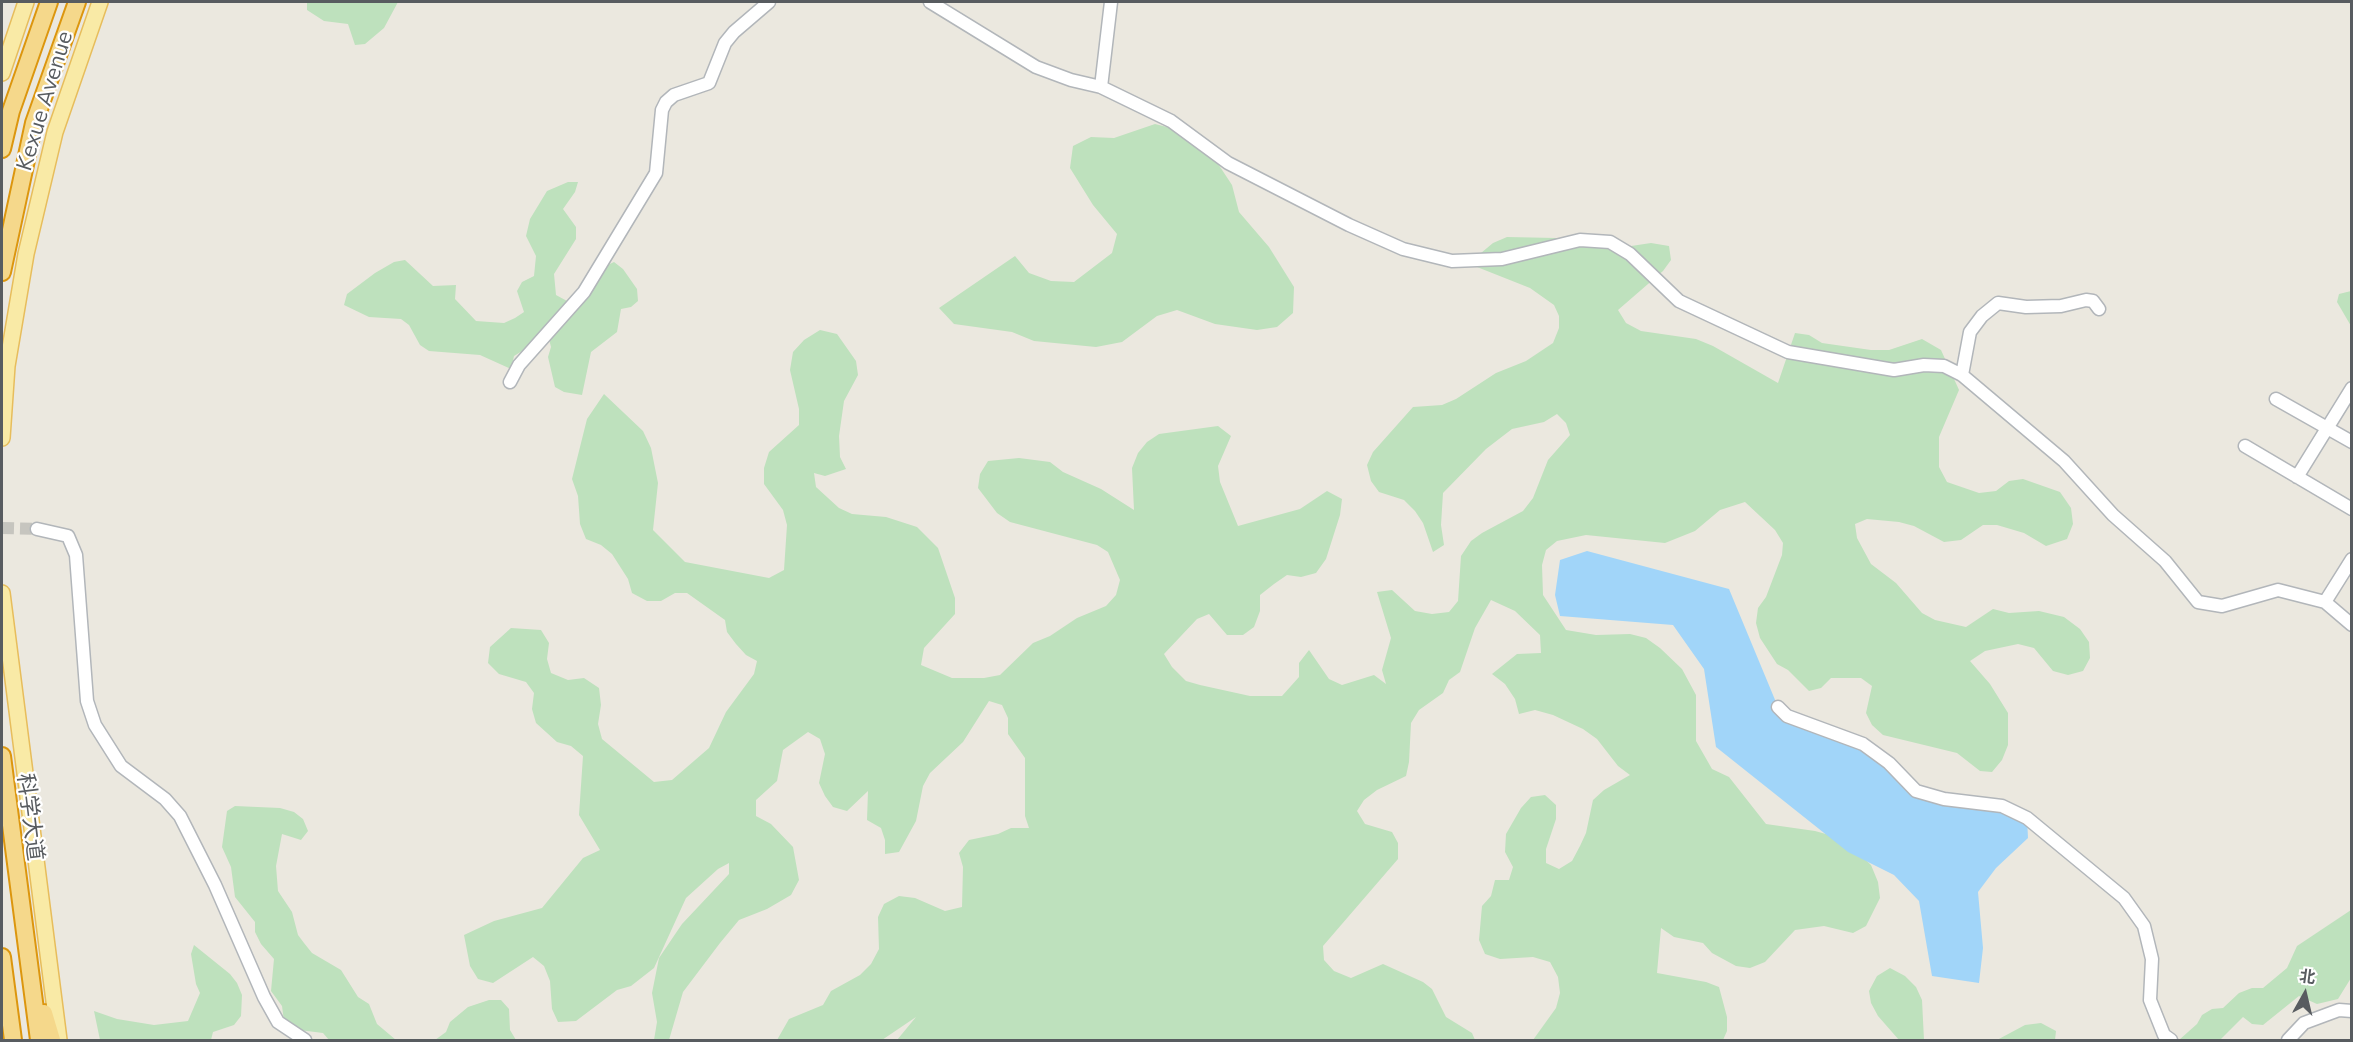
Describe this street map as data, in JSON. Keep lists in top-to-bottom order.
{
  "streets": {
    "highway": ["Kexue Avenue"],
    "main road": ["科学大道"]
  },
  "north": "top"
}
